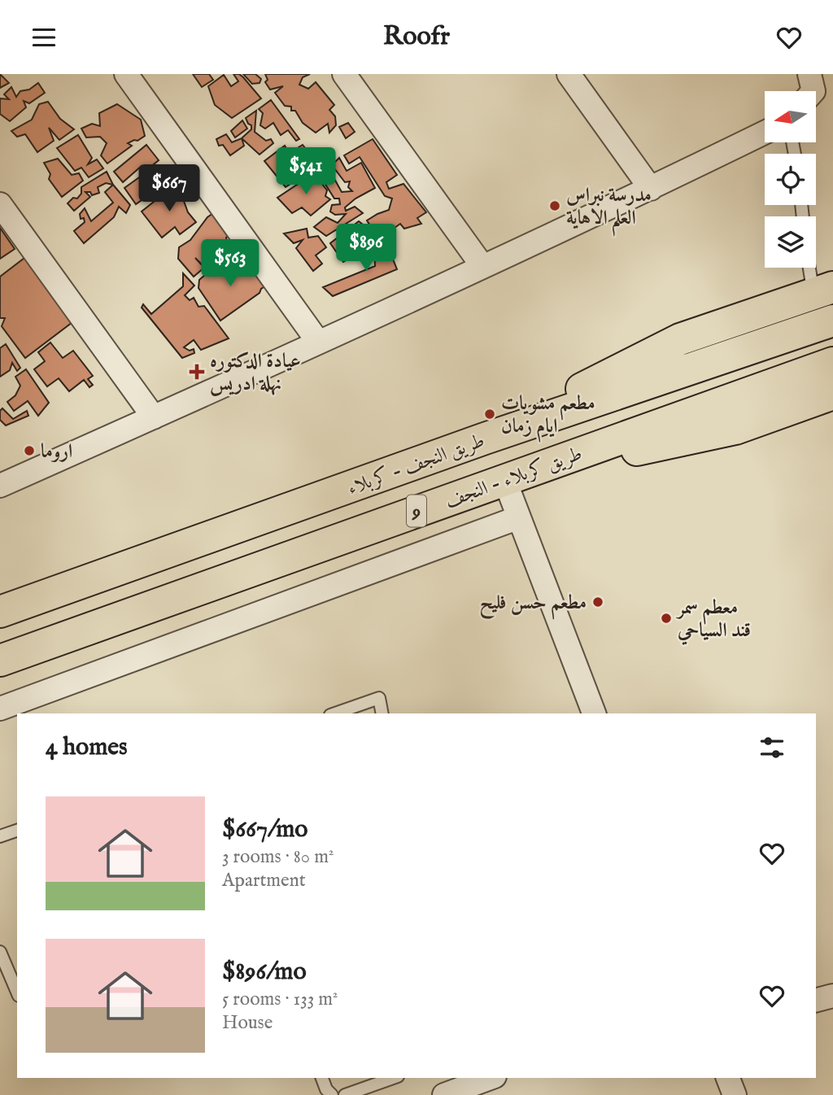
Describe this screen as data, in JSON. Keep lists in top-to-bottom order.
{
  "streets": {
    "highway": ["طريق النجف - کربلاء", "طريق کربلاء - النجف", "9"]
  },
  "places": {
    "other": [
      "مدرسة نبراس العلم الاهاية",
      "مطعم مشويات ايام زمان",
      "اروما",
      "مطعم حسن فليح",
      "معطم سمر قند السياحي"
    ],
    "health": ["عيادة الدكتوره نهلة ادريس"]
  },
  "north": "left",
  "page": {
    "header": "Roofr",
    "price": [
      "$541",
      "$667",
      "$896",
      "$563"
    ],
    "heading": "4 homes",
    "list": [
      {
        "name": "$667/mo",
        "note": "3 rooms · 80 m² · Apartment"
      },
      {
        "name": "$896/mo",
        "note": "5 rooms · 133 m² · House"
      }
    ]
  }
}
